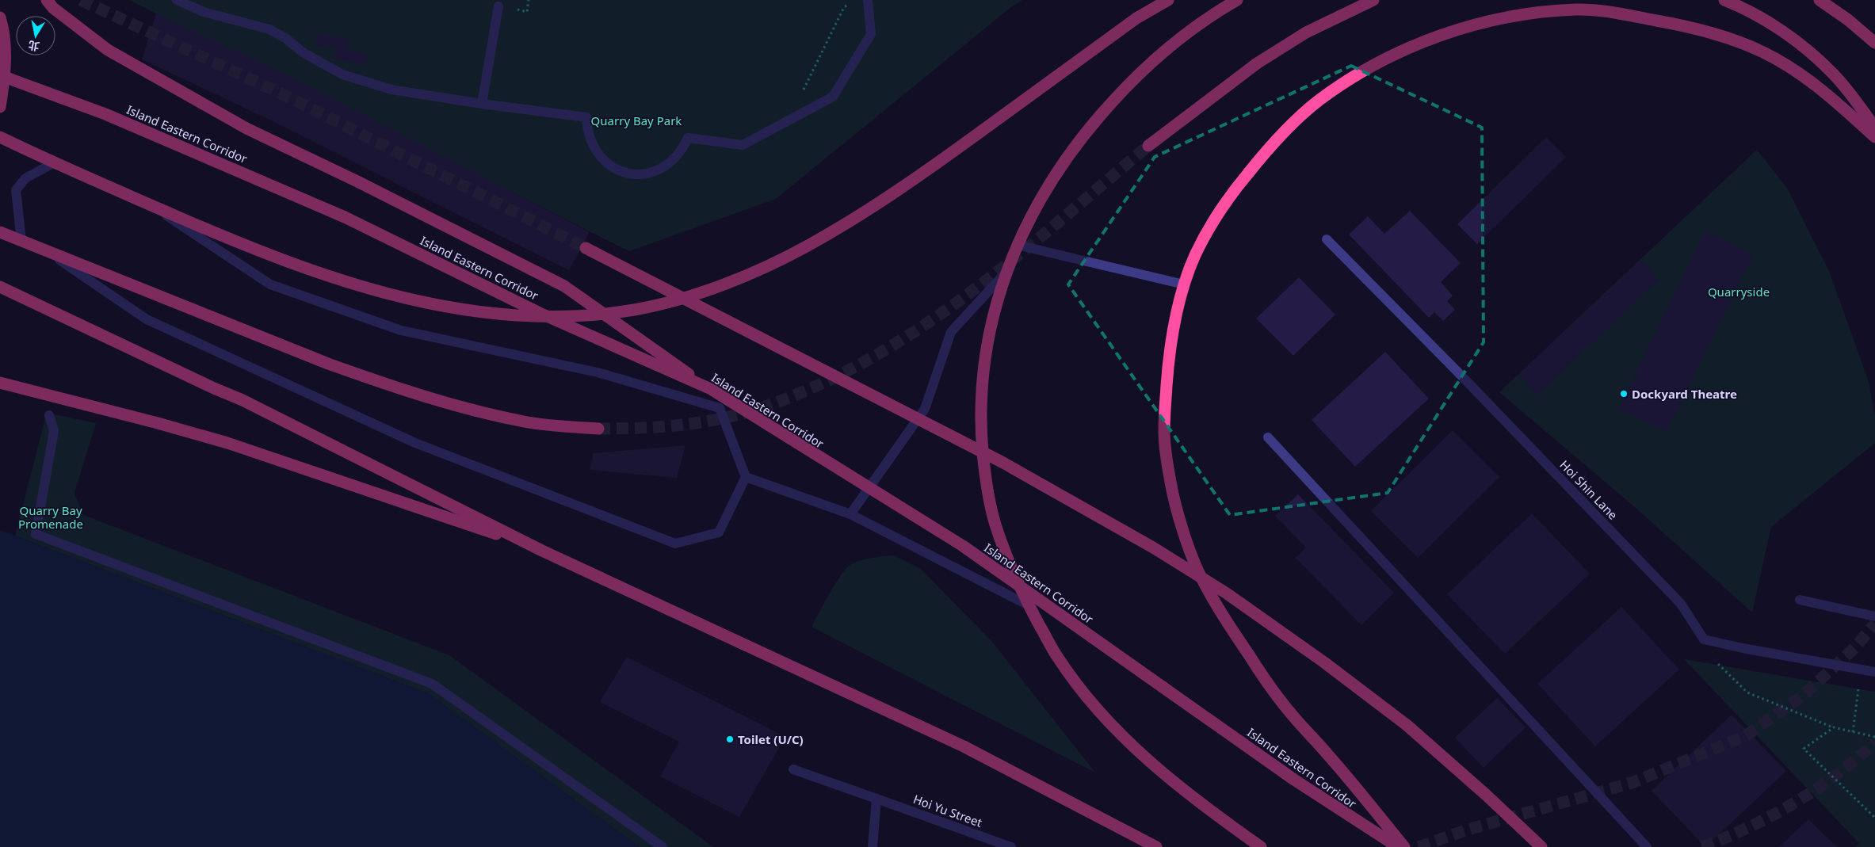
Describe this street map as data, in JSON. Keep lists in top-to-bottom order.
{
  "streets": {
    "highway": ["Island Eastern Corridor"],
    "street": ["Hoi Shin Lane", "Hoi Yu Street"]
  },
  "parks": ["Quarry Bay Park", "Quarryside", "Quarry Bay Promenade"],
  "places": ["Dockyard Theatre", "Toilet (U/C)"],
  "north": "bottom"
}
